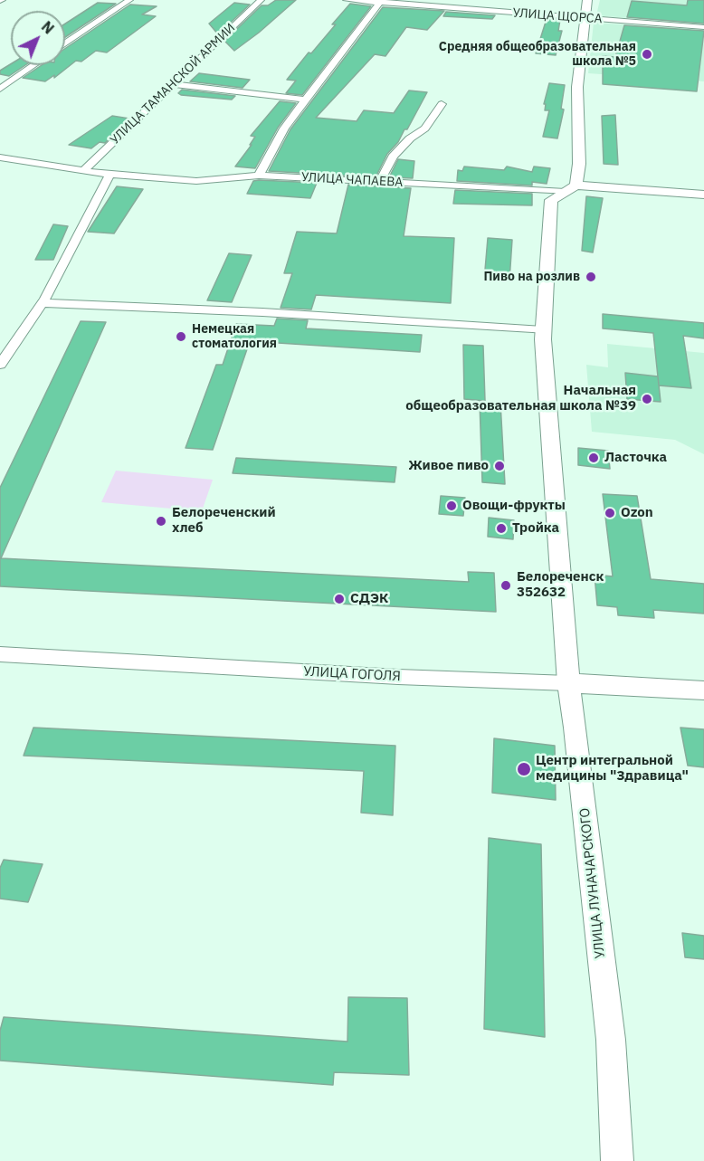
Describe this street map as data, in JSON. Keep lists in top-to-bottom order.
{
  "streets": {
    "street": [
      "УЛИЦА ЩОРСА",
      "УЛИЦА ТАМАНСКОЙ АРМИИ",
      "УЛИЦА ЧАПАЕВА",
      "УЛИЦА ГОГОЛЯ",
      "УЛИЦА ЛУНАЧАРСКОГО"
    ]
  },
  "crossings": [
    ["УЛИЦА ТАМАНСКОЙ АРМИИ", "УЛИЦА ЧАПАЕВА"],
    ["УЛИЦА ЧАПАЕВА", "УЛИЦА ЛУНАЧАРСКОГО"],
    ["УЛИЦА ГОГОЛЯ", "УЛИЦА ЛУНАЧАРСКОГО"]
  ],
  "places": [
    "Средняя общеобразовательная школа №5",
    "Пиво на розлив",
    "Немецкая стоматология",
    "Начальная общеобразовательная школа №39",
    "Ласточка",
    "Живое пиво",
    "Овощи-фрукты",
    "Ozon",
    "Белореченский хлеб",
    "Тройка",
    "Белореченск 352632",
    "СДЭК",
    "Центр интегральной медицины \"Здравица\""
  ],
  "north": "top right"
}
